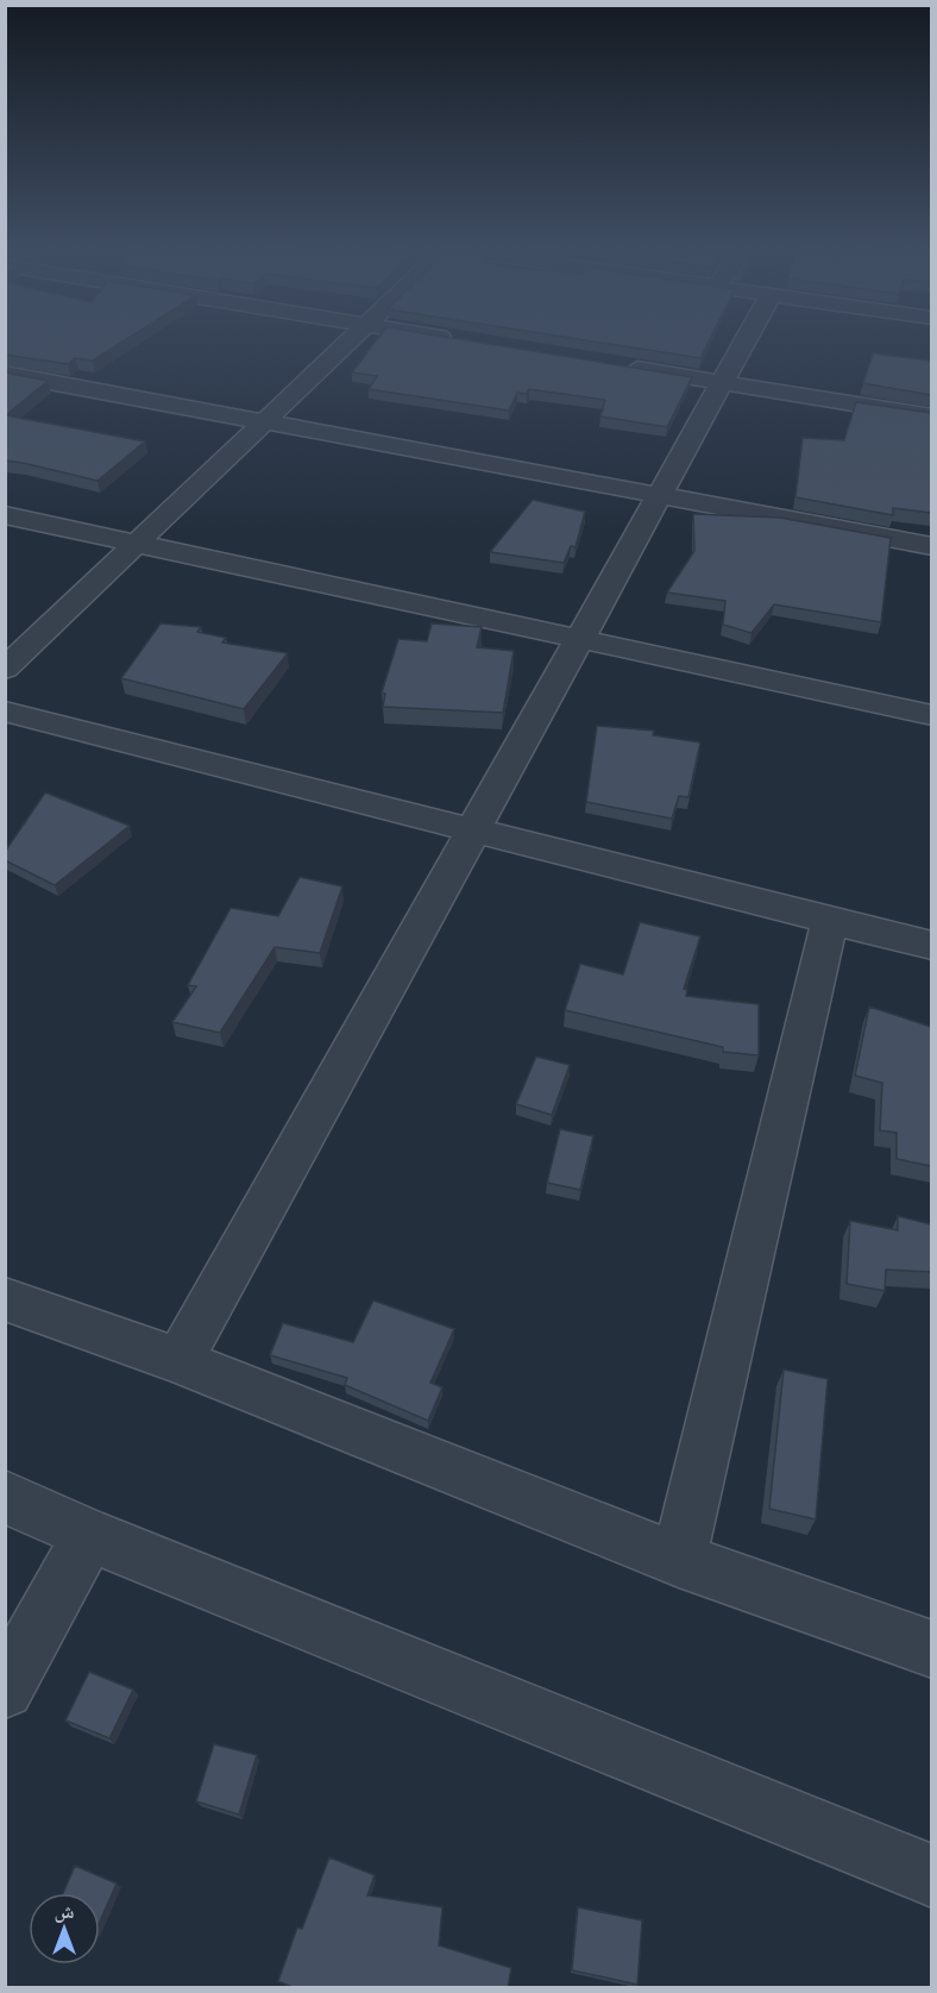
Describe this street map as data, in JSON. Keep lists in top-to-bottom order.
{
  "north": "top"
}
